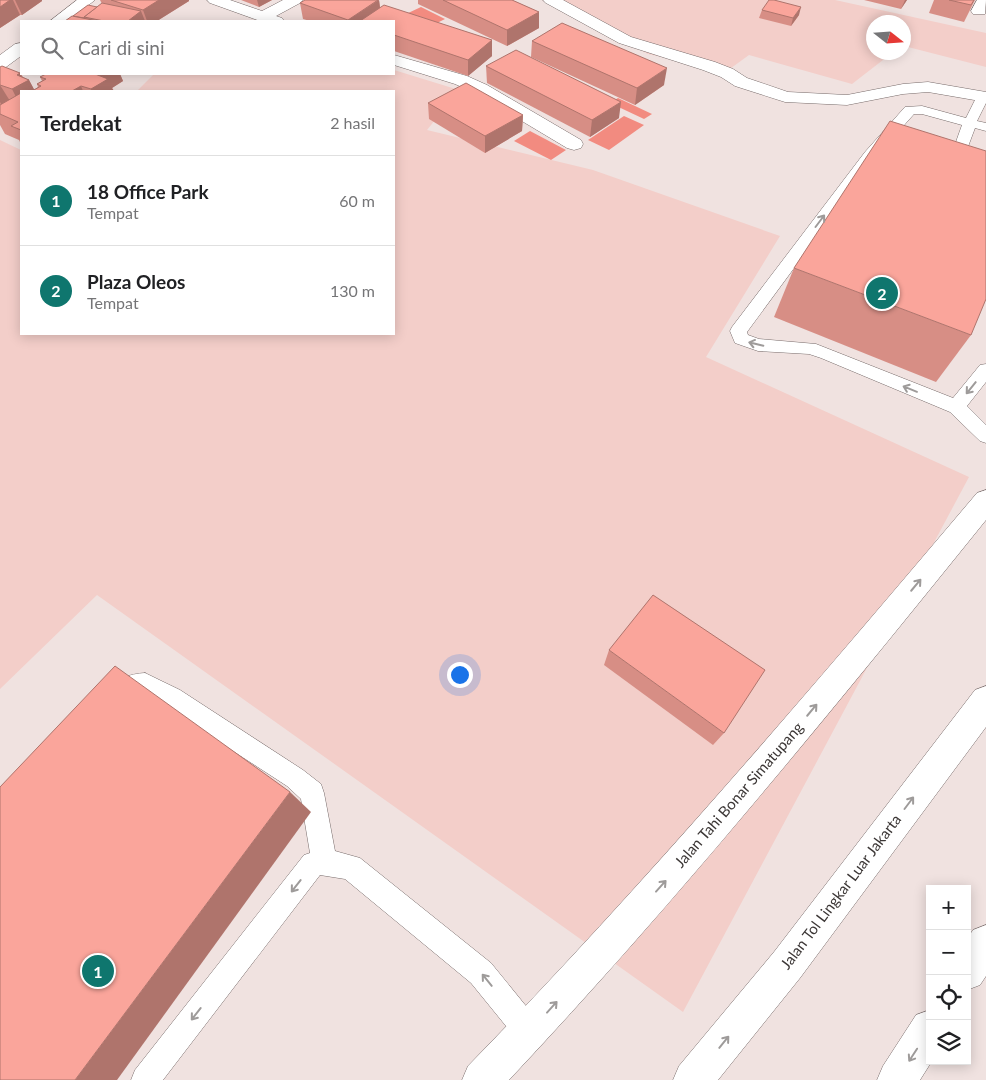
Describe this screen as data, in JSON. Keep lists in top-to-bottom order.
{
  "streets": {
    "main road": ["Jalan Tahi Bonar Simatupang", "Jalan Tol Lingkar Luar Jakarta"]
  },
  "one_way": ["Jalan Tahi Bonar Simatupang", "Jalan Tol Lingkar Luar Jakarta"],
  "north": "right",
  "page": {
    "search": "Cari di sini",
    "heading": ["Terdekat", "2 hasil"],
    "list": [
      {
        "mark": "1",
        "name": "18 Office Park",
        "note": "Tempat",
        "value": "60 m"
      },
      {
        "mark": "2",
        "name": "Plaza Oleos",
        "note": "Tempat",
        "value": "130 m"
      }
    ],
    "pins": ["2", "1"],
    "map_buttons": ["+", "−"]
  }
}
